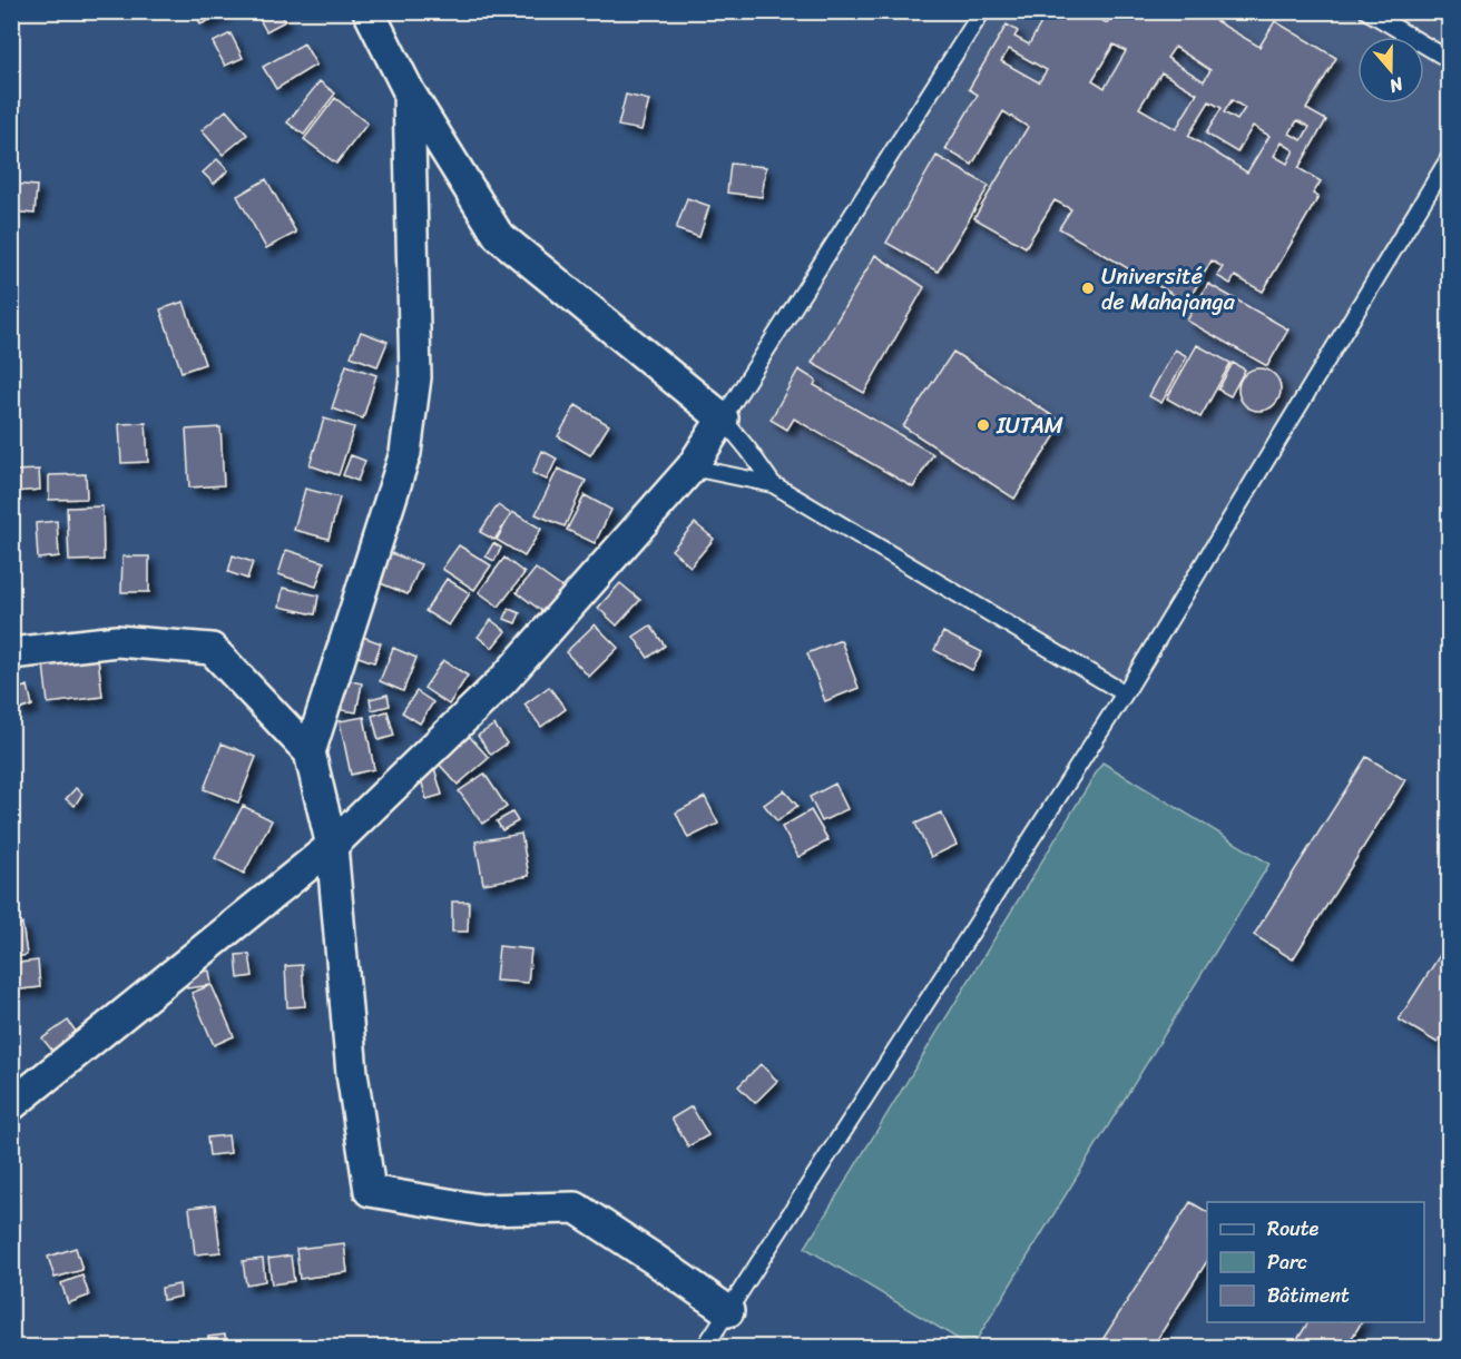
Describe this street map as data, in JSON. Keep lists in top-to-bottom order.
{
  "places": ["Université de Mahajanga", "IUTAM"],
  "legend": ["Route", "Parc", "Bâtiment"],
  "north": "bottom"
}
